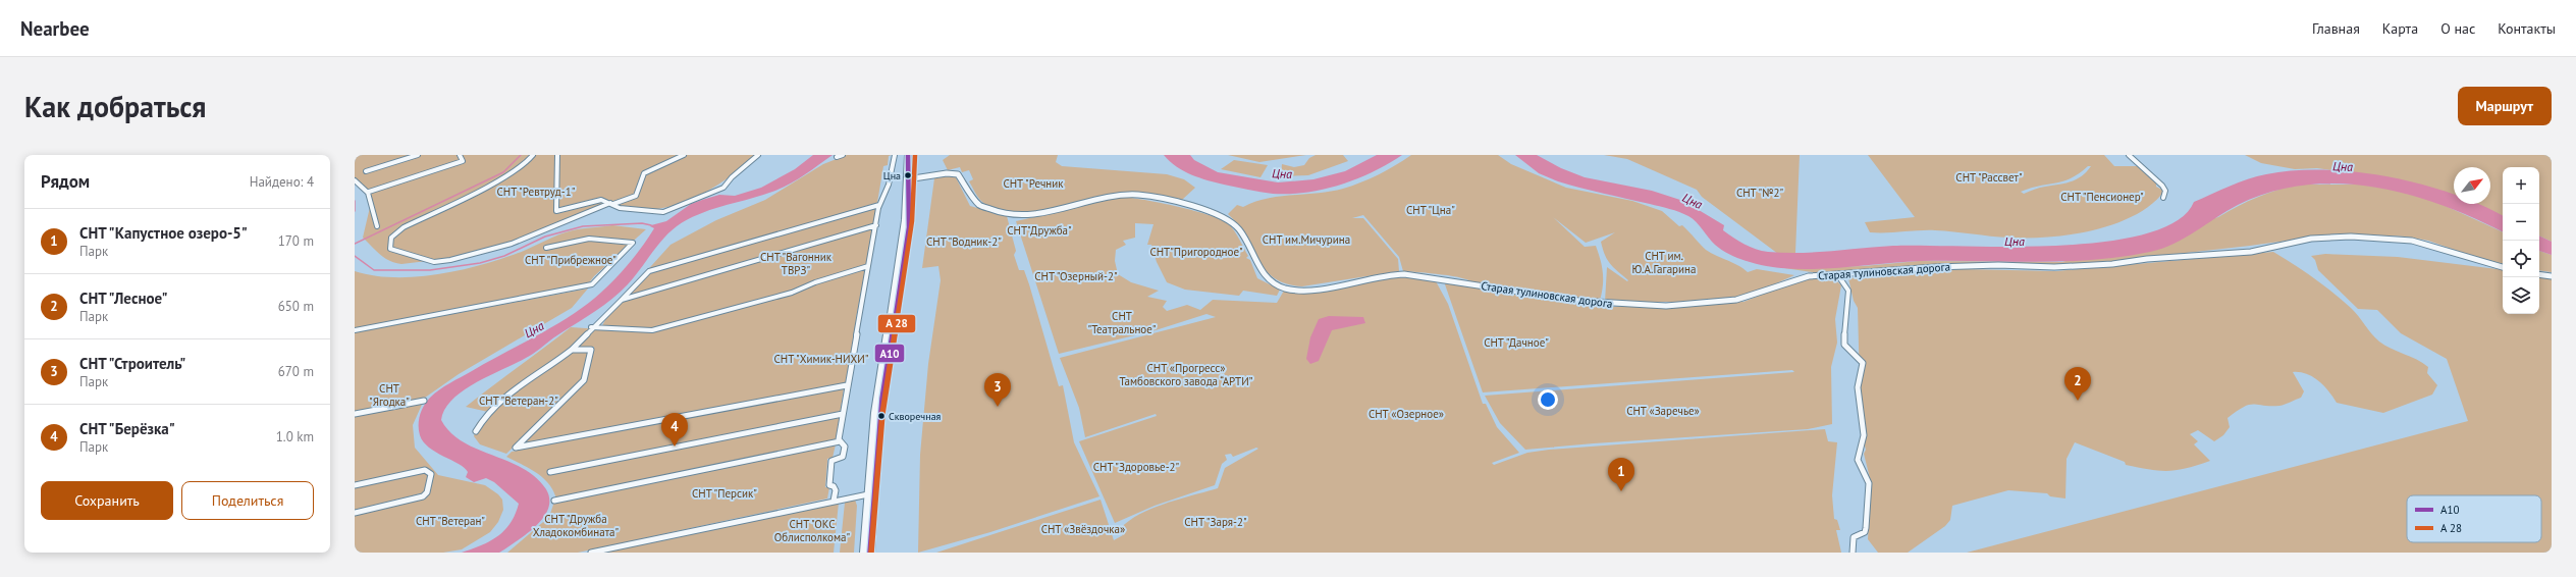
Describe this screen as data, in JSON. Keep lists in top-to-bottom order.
{
  "streets": {
    "street": ["Старая тулиновская дорога"]
  },
  "water": ["Цна"],
  "parks": [
    "СНТ \"Рассвет\"",
    "СНТ \"Речник",
    "СНТ \"Ревтруд-1\"",
    "СНТ \"№2\"",
    "СНТ \"Пенсионер\"",
    "СНТ \"Цна\"",
    "СНТ\"Дружба\"",
    "СНТ им.Мичурина",
    "СНТ \"Водник-2\"",
    "СНТ\"Пригородное\"",
    "СНТ им. Ю.А.Гагарина",
    "СНТ \"Вагонник ТВРЗ\"",
    "СНТ \"Прибрежное\"",
    "СНТ \"Озерный-2\"",
    "СНТ \"Театральное\"",
    "СНТ \"Дачное\"",
    "СНТ \"Химик-НИХИ\"",
    "СНТ «Прогресс» Тамбовского завода “АРТИ”",
    "СНТ \"Ягодка\"",
    "СНТ \"Ветеран-2\"",
    "СНТ «Заречье»",
    "СНТ «Озерное»",
    "СНТ \"Здоровье-2\"",
    "СНТ \"Персик\"",
    "СНТ \"Дружба Хладокомбината\"",
    "СНТ \"Ветеран\"",
    "СНТ \"Заря-2\"",
    "СНТ \"ОКС Облисполкома\"",
    "СНТ «Звёздочка»"
  ],
  "places": ["Цна", "Скворечная"],
  "lines": ["transit line А10"],
  "legend": ["А10", "А 28"],
  "north": "top right",
  "page": {
    "header": "Nearbee",
    "nav": [
      "Главная",
      "Карта",
      "О нас",
      "Контакты"
    ],
    "buttons": [
      "Маршрут",
      ["Сохранить", "Поделиться"]
    ],
    "title": "Как добраться",
    "heading": ["Рядом", "Найдено: 4"],
    "map_buttons": ["+", "−"],
    "list": [
      {
        "mark": "1",
        "name": "СНТ \"Капустное озеро-5\"",
        "note": "Парк",
        "value": "170 m"
      },
      {
        "mark": "2",
        "name": "СНТ \"Лесное\"",
        "note": "Парк",
        "value": "650 m"
      },
      {
        "mark": "3",
        "name": "СНТ \"Строитель\"",
        "note": "Парк",
        "value": "670 m"
      },
      {
        "mark": "4",
        "name": "СНТ \"Берёзка\"",
        "note": "Парк",
        "value": "1.0 km"
      }
    ],
    "pins": [
      "2",
      "3",
      "4",
      "1"
    ]
  }
}
